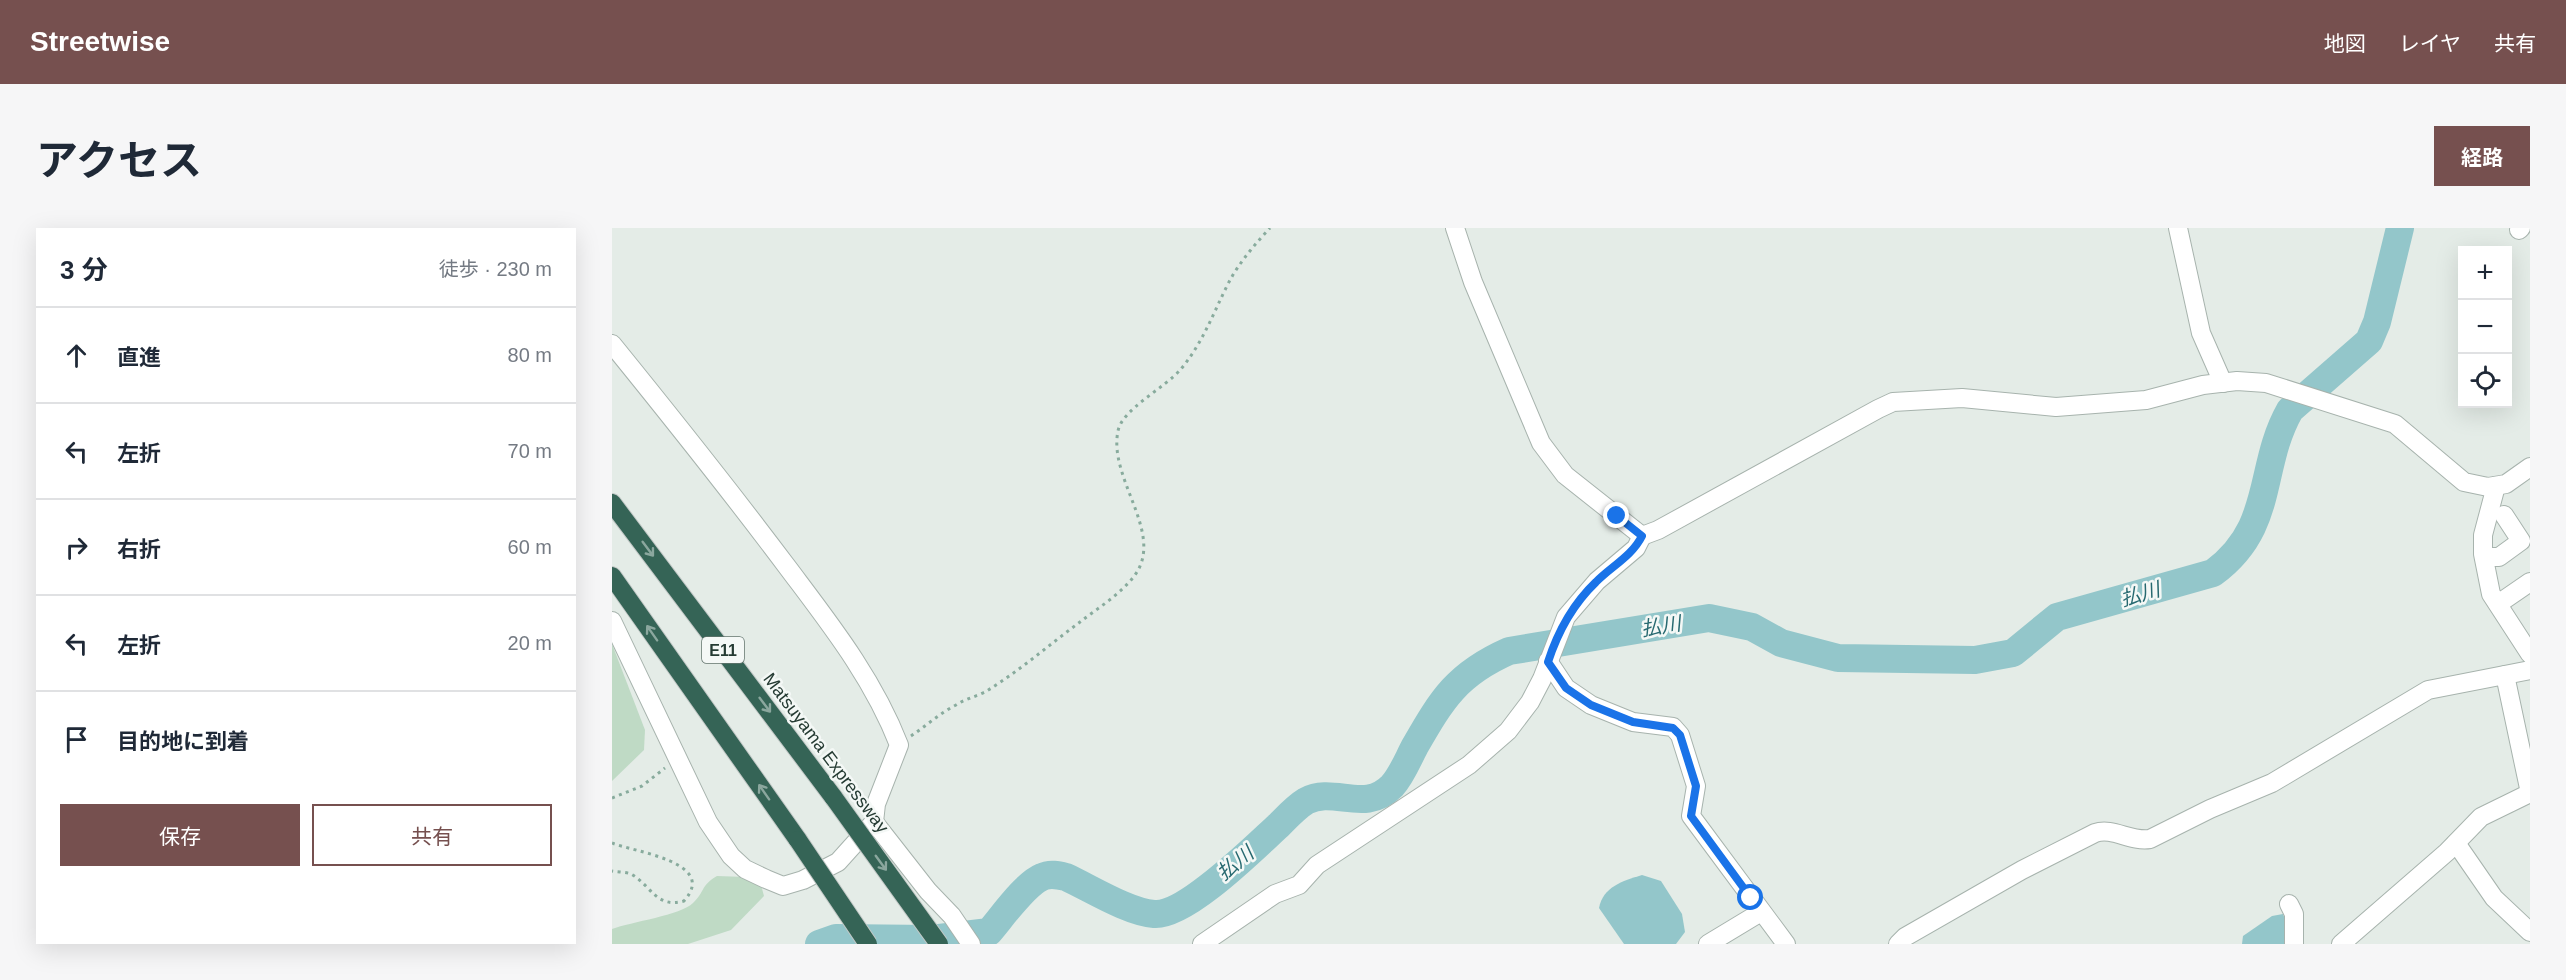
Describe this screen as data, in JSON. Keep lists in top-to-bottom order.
{
  "streets": {
    "highway": ["E11", "Matsuyama Expressway"]
  },
  "water": ["払川"],
  "page": {
    "header": "Streetwise",
    "nav": ["地図", "レイヤ", "共有"],
    "title": "アクセス",
    "buttons": [
      "経路",
      ["保存", "共有"]
    ],
    "heading": ["3 分", "徒歩 · 230 m"],
    "map_buttons": ["+", "−"],
    "list": [
      ["直進", "80 m"],
      ["左折", "70 m"],
      ["右折", "60 m"],
      ["左折", "20 m"],
      "目的地に到着"
    ]
  }
}
